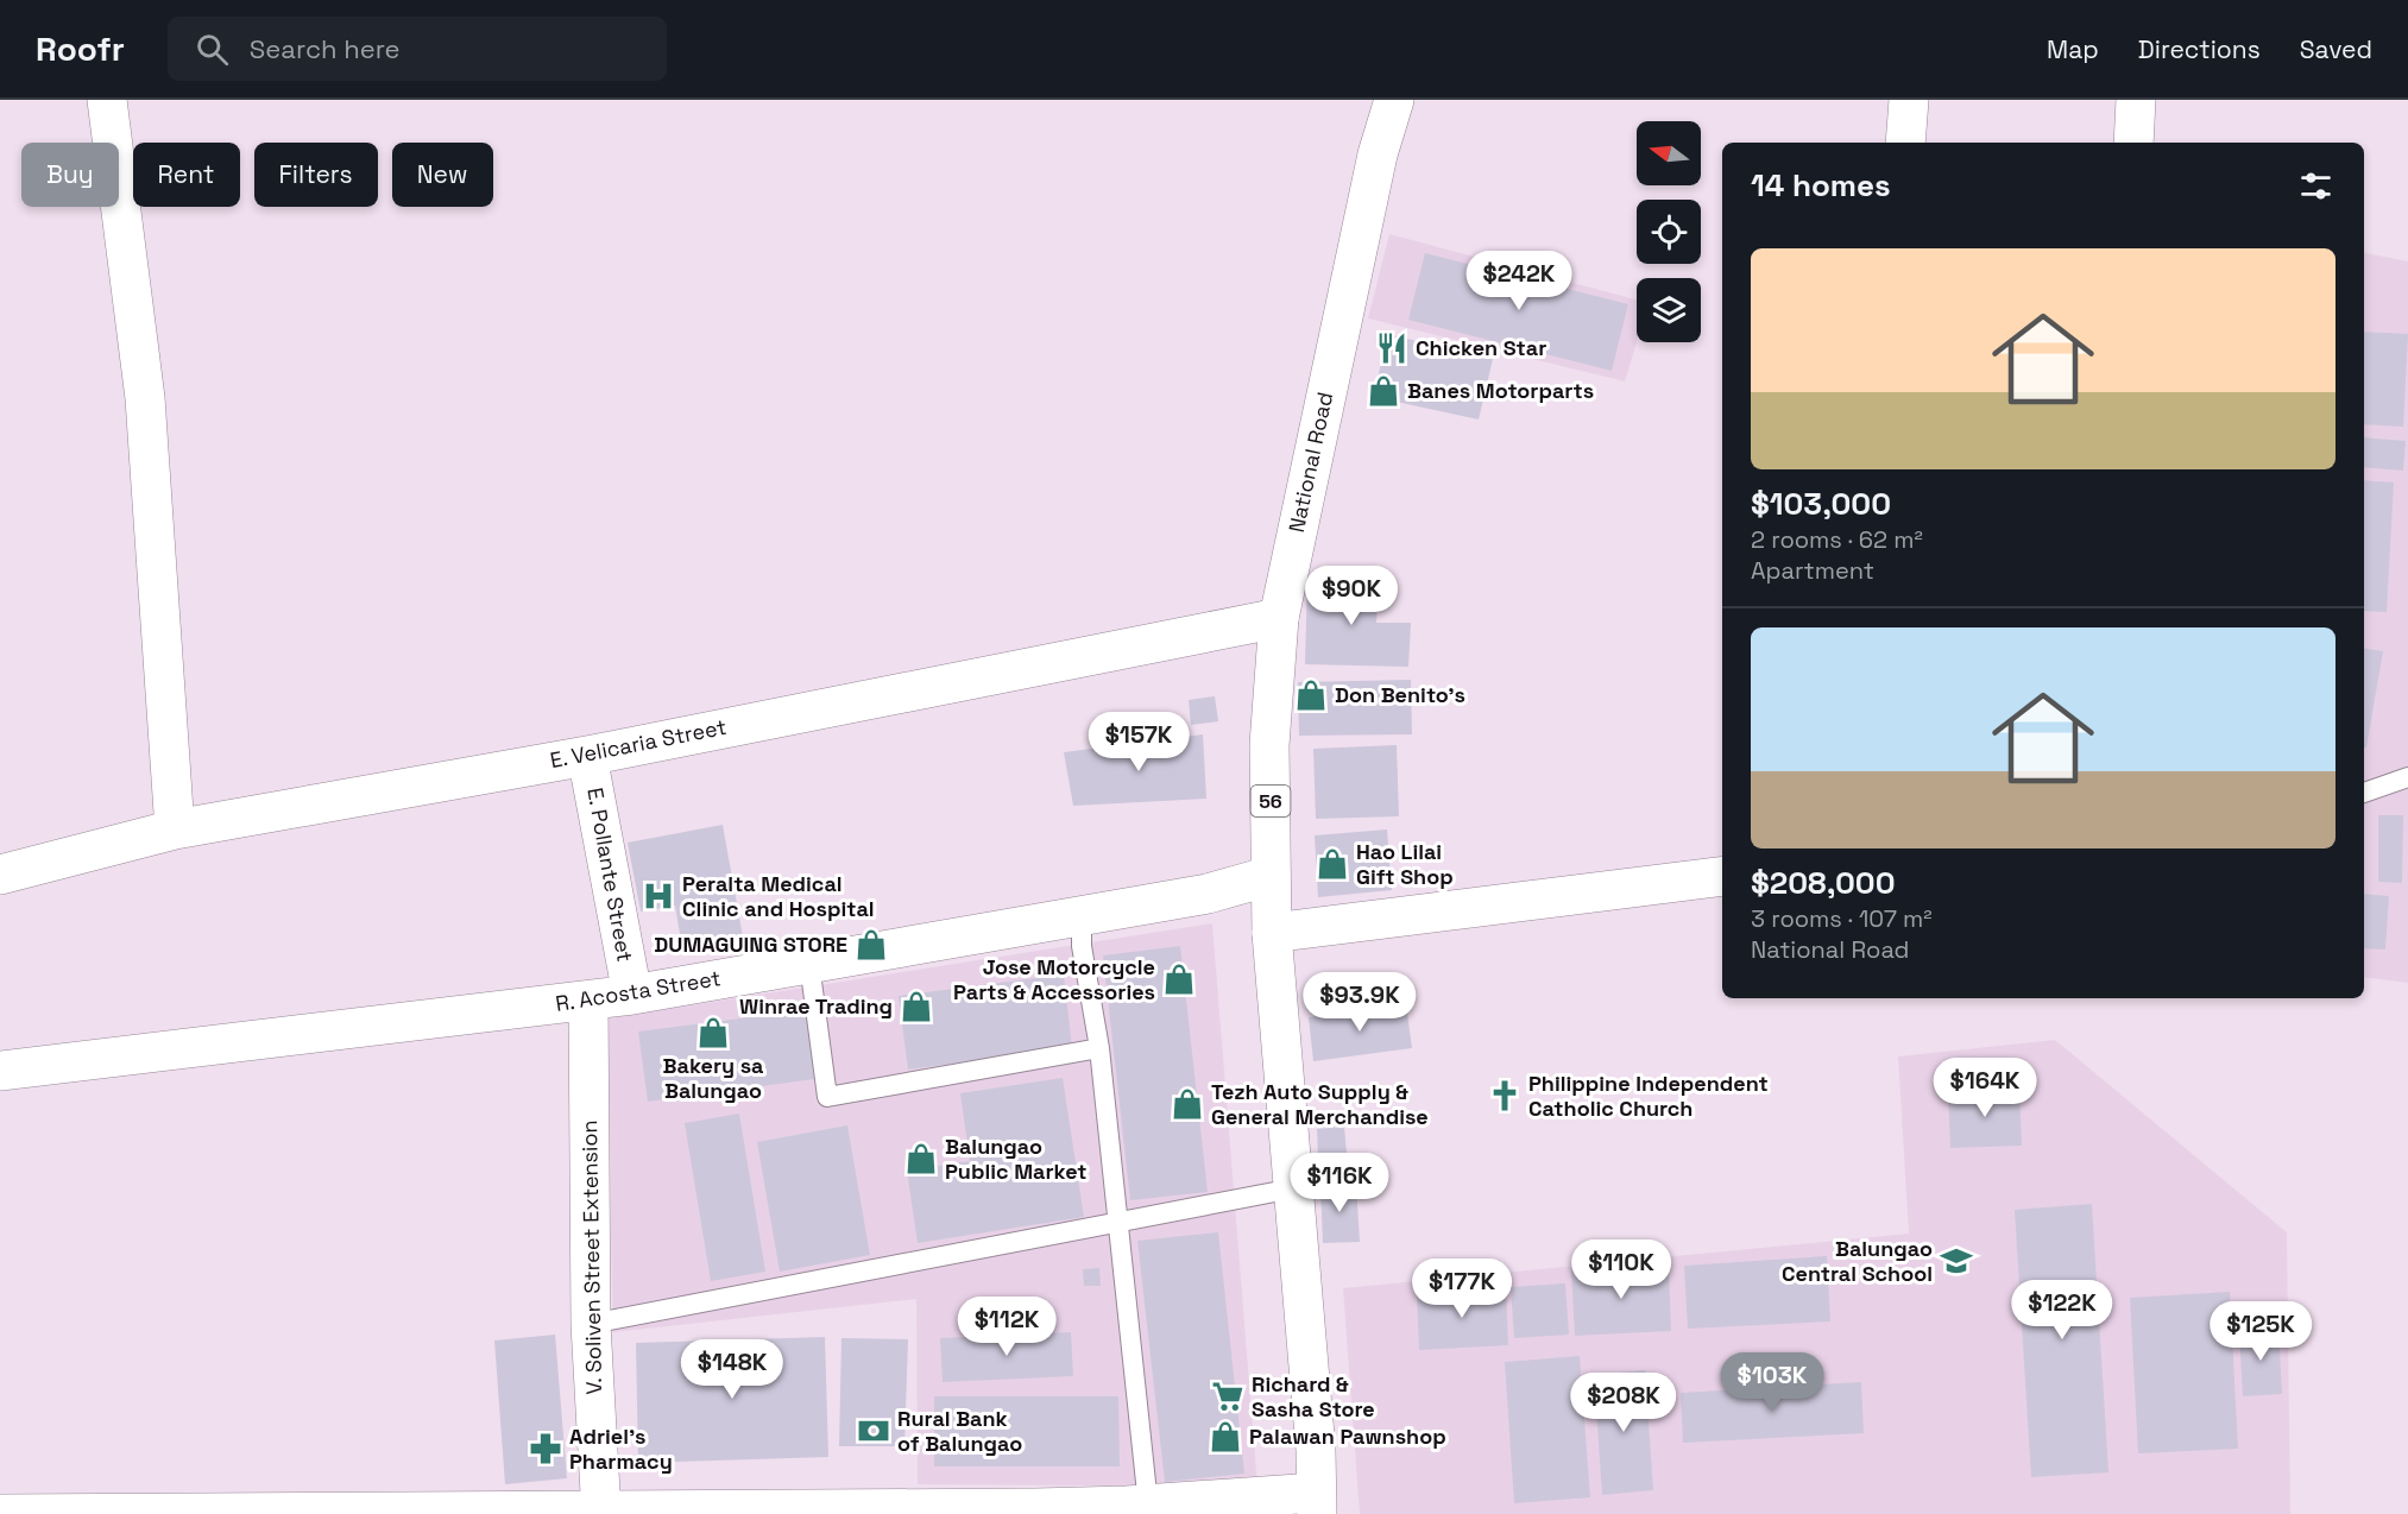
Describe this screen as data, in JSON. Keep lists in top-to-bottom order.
{
  "streets": {
    "main road": [
      "National Road",
      "E. Velicaria Street",
      "56",
      "E. Pollante Street",
      "R. Acosta Street",
      "V. Soliven Street Extension"
    ]
  },
  "crossings": [
    ["National Road", "E. Velicaria Street"],
    ["National Road", "R. Acosta Street"],
    ["E. Velicaria Street", "E. Pollante Street"],
    ["E. Pollante Street", "R. Acosta Street"],
    ["R. Acosta Street", "V. Soliven Street Extension"]
  ],
  "places": {
    "restaurant": ["Chicken Star"],
    "shop": [
      "Banes Motorparts",
      "Don Benito's",
      "Hao Lilai Gift Shop",
      "DUMAGUING STORE",
      "Jose Motorcycle Parts & Accessories",
      "Winrae Trading",
      "Bakery sa Balungao",
      "Tezh Auto Supply & General Merchandise",
      "Balungao Public Market",
      "Palawan Pawnshop"
    ],
    "hospital": ["Peralta Medical Clinic and Hospital"],
    "church": ["Philippine Independent Catholic Church"],
    "school or university": ["Balungao Central School"],
    "supermarket": ["Richard & Sasha Store"],
    "bank": ["Rural Bank of Balungao"],
    "pharmacy": ["Adriel's Pharmacy"]
  },
  "north": "left",
  "page": {
    "header": "Roofr",
    "search": "Search here",
    "nav": ["Map", "Directions", "Saved"],
    "chip": [
      "Buy",
      "Rent",
      "Filters",
      "New"
    ],
    "heading": "14 homes",
    "list": [
      {
        "name": "$103,000",
        "note": "2 rooms · 62 m² · Apartment"
      },
      {
        "name": "$208,000",
        "note": "3 rooms · 107 m² · National Road"
      }
    ],
    "price": [
      "$242K",
      "$90K",
      "$157K",
      "$93.9K",
      "$164K",
      "$116K",
      "$110K",
      "$177K",
      "$122K",
      "$112K",
      "$125K",
      "$148K",
      "$103K",
      "$208K"
    ]
  }
}
